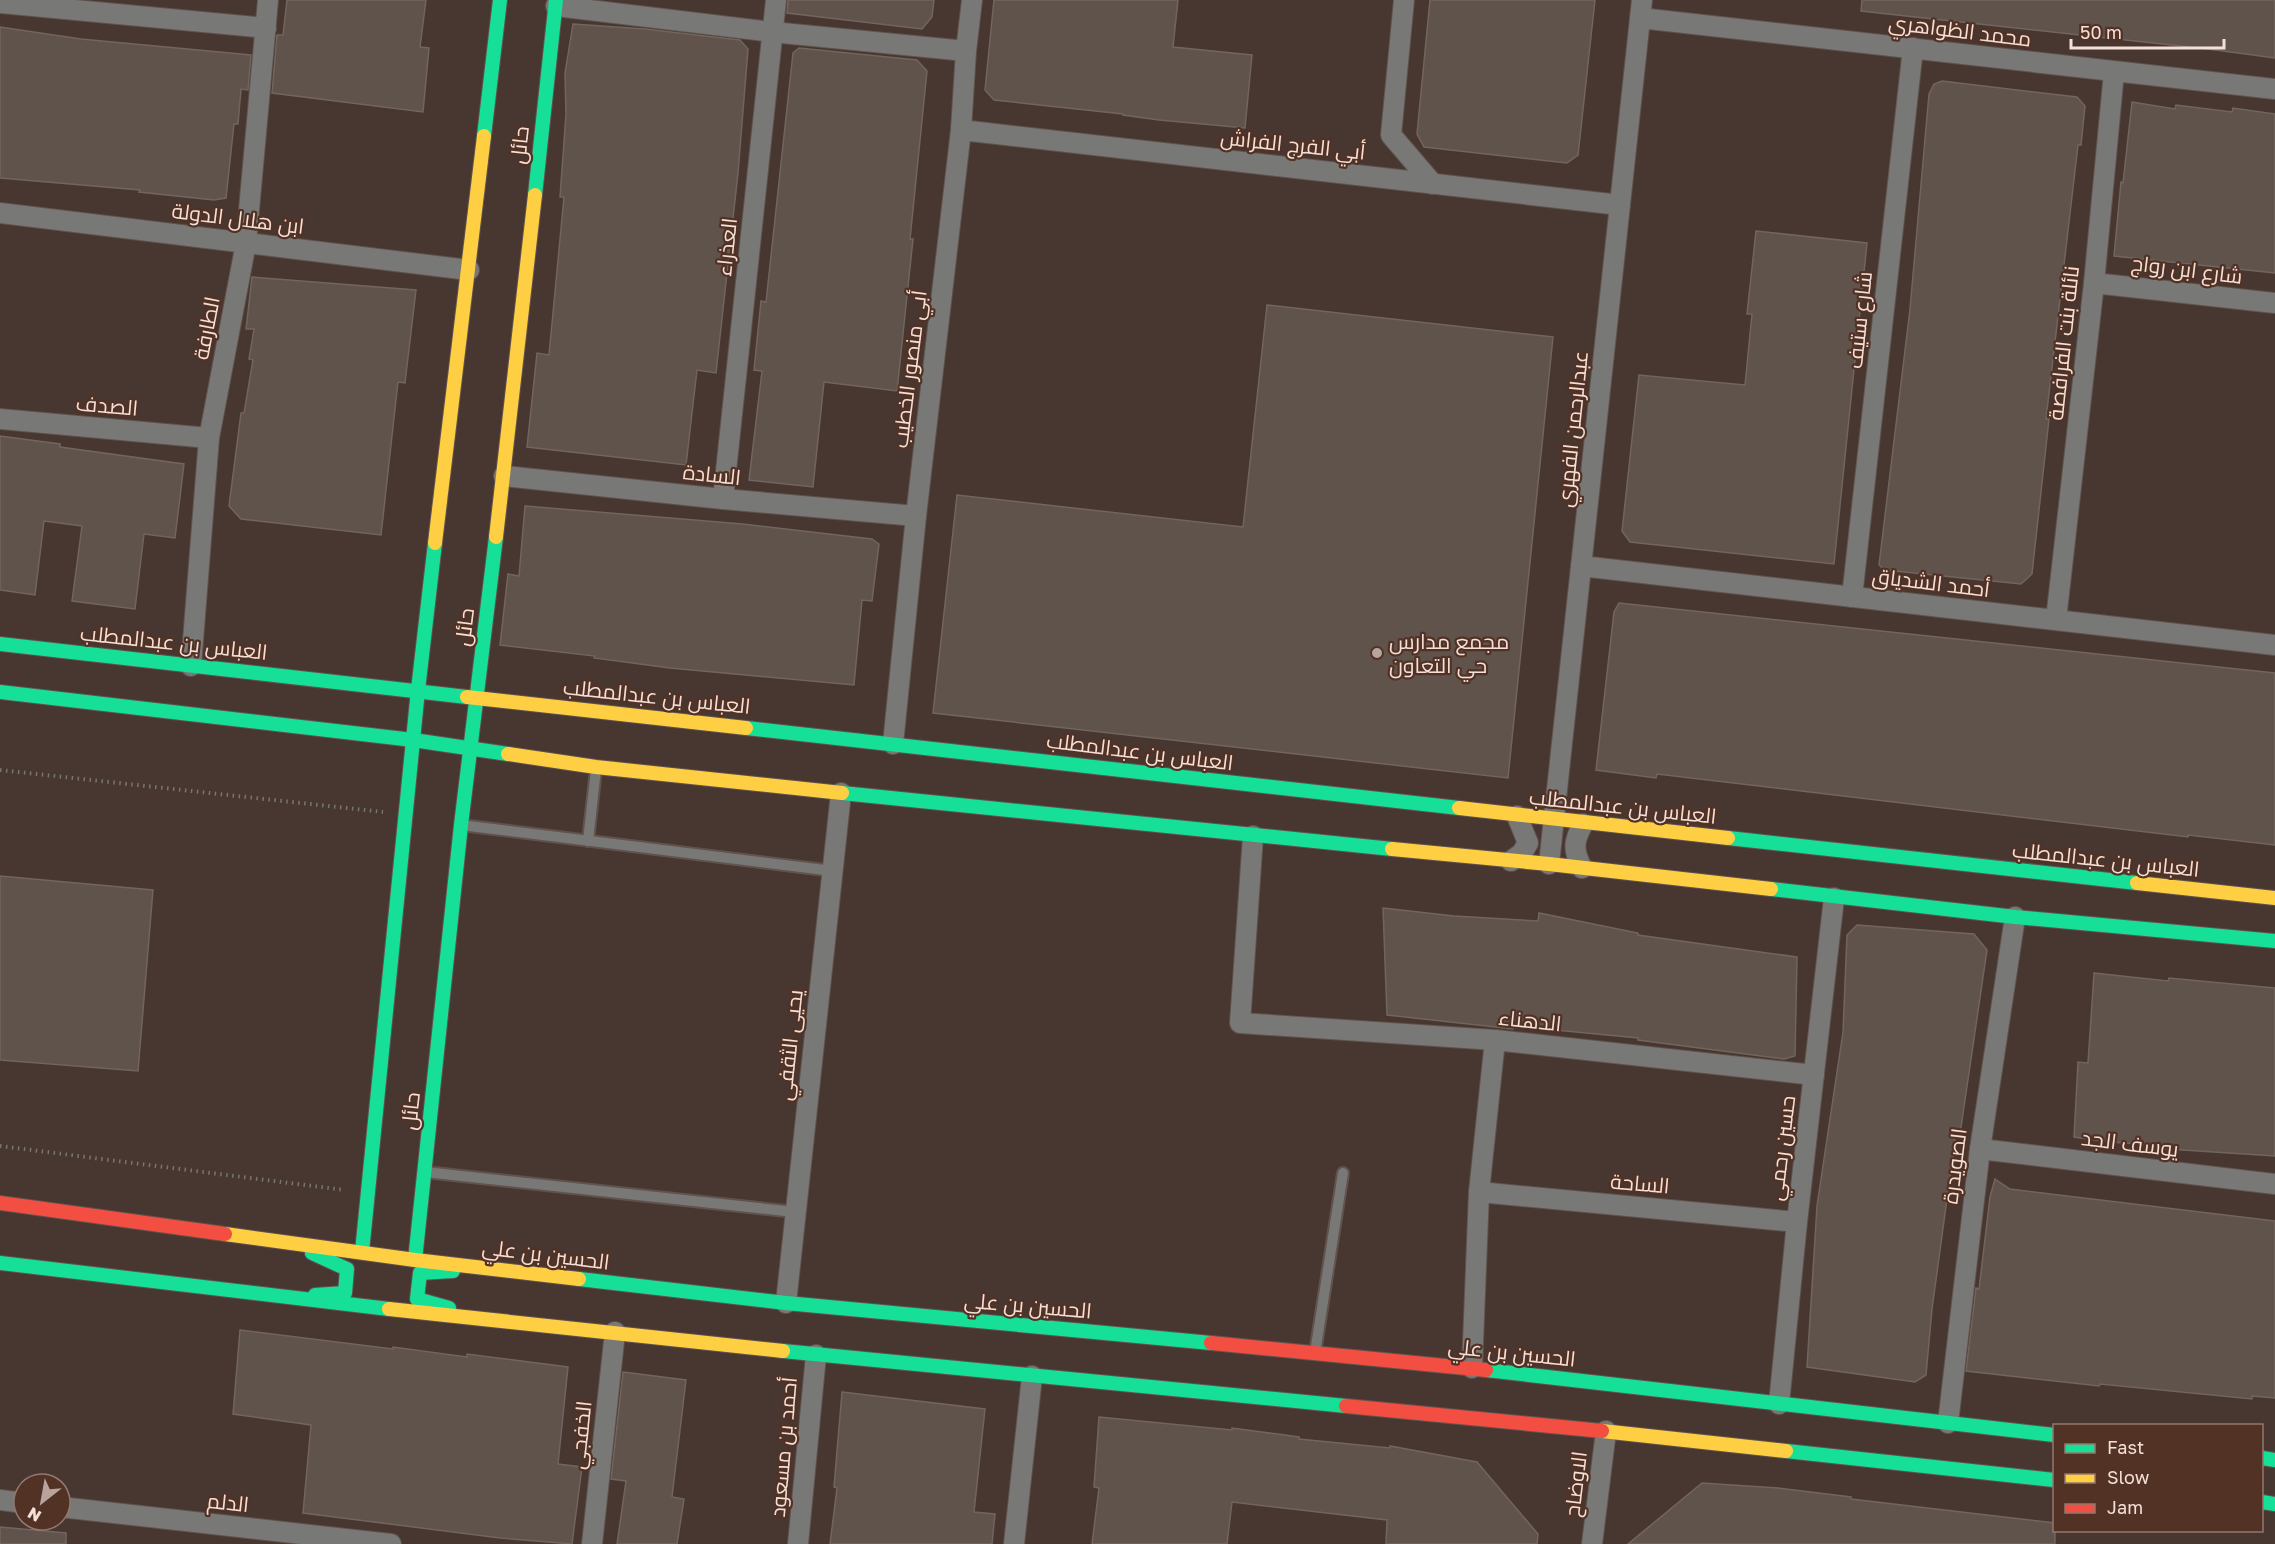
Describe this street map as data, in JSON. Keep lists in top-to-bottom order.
{
  "streets": {
    "street": [
      "محمد الظواهري",
      "أبي الفرج الفراش",
      "حائل",
      "ابن هلال الدولة",
      "العذراء",
      "شارع ابن رواج",
      "شارع ستيف",
      "الطارفة",
      "نائلة بنت الفرافصة",
      "أبي منصور الخطيب",
      "الصدف",
      "عبدالرحمن الفهري",
      "السادة",
      "أحمد الشدياق",
      "العباس بن عبدالمطلب",
      "الدهناء",
      "يحيى الثقفي",
      "يوسف الجد",
      "حسين رحمي",
      "الصويدرة",
      "الساحة",
      "الحسين بن علي",
      "الخفجي",
      "أحمد بن مسعود",
      "الاوضاح",
      "الدلم"
    ]
  },
  "crossings": [
    ["محمد الظواهري", "شارع ستيف"],
    ["محمد الظواهري", "نائلة بنت الفرافصة"],
    ["محمد الظواهري", "عبدالرحمن الفهري"],
    ["أبي الفرج الفراش", "أبي منصور الخطيب"],
    ["أبي الفرج الفراش", "عبدالرحمن الفهري"],
    ["حائل", "ابن هلال الدولة"],
    ["حائل", "السادة"],
    ["حائل", "العباس بن عبدالمطلب"],
    ["حائل", "الحسين بن علي"],
    ["ابن هلال الدولة", "الطارفة"],
    ["العذراء", "السادة"],
    ["شارع ابن رواج", "نائلة بنت الفرافصة"],
    ["شارع ستيف", "أحمد الشدياق"],
    ["الطارفة", "الصدف"],
    ["الطارفة", "العباس بن عبدالمطلب"],
    ["نائلة بنت الفرافصة", "أحمد الشدياق"],
    ["أبي منصور الخطيب", "السادة"],
    ["أبي منصور الخطيب", "العباس بن عبدالمطلب"],
    ["عبدالرحمن الفهري", "أحمد الشدياق"],
    ["عبدالرحمن الفهري", "العباس بن عبدالمطلب"],
    ["الدهناء", "حسين رحمي"],
    ["يحيى الثقفي", "الحسين بن علي"],
    ["يوسف الجد", "الصويدرة"],
    ["حسين رحمي", "الساحة"],
    ["حسين رحمي", "الحسين بن علي"],
    ["الصويدرة", "الحسين بن علي"]
  ],
  "places": ["مجمع مدارس حي التعاون"],
  "legend": ["Fast", "Slow", "Jam"],
  "scale_bar": "50 m",
  "north": "bottom left"
}
